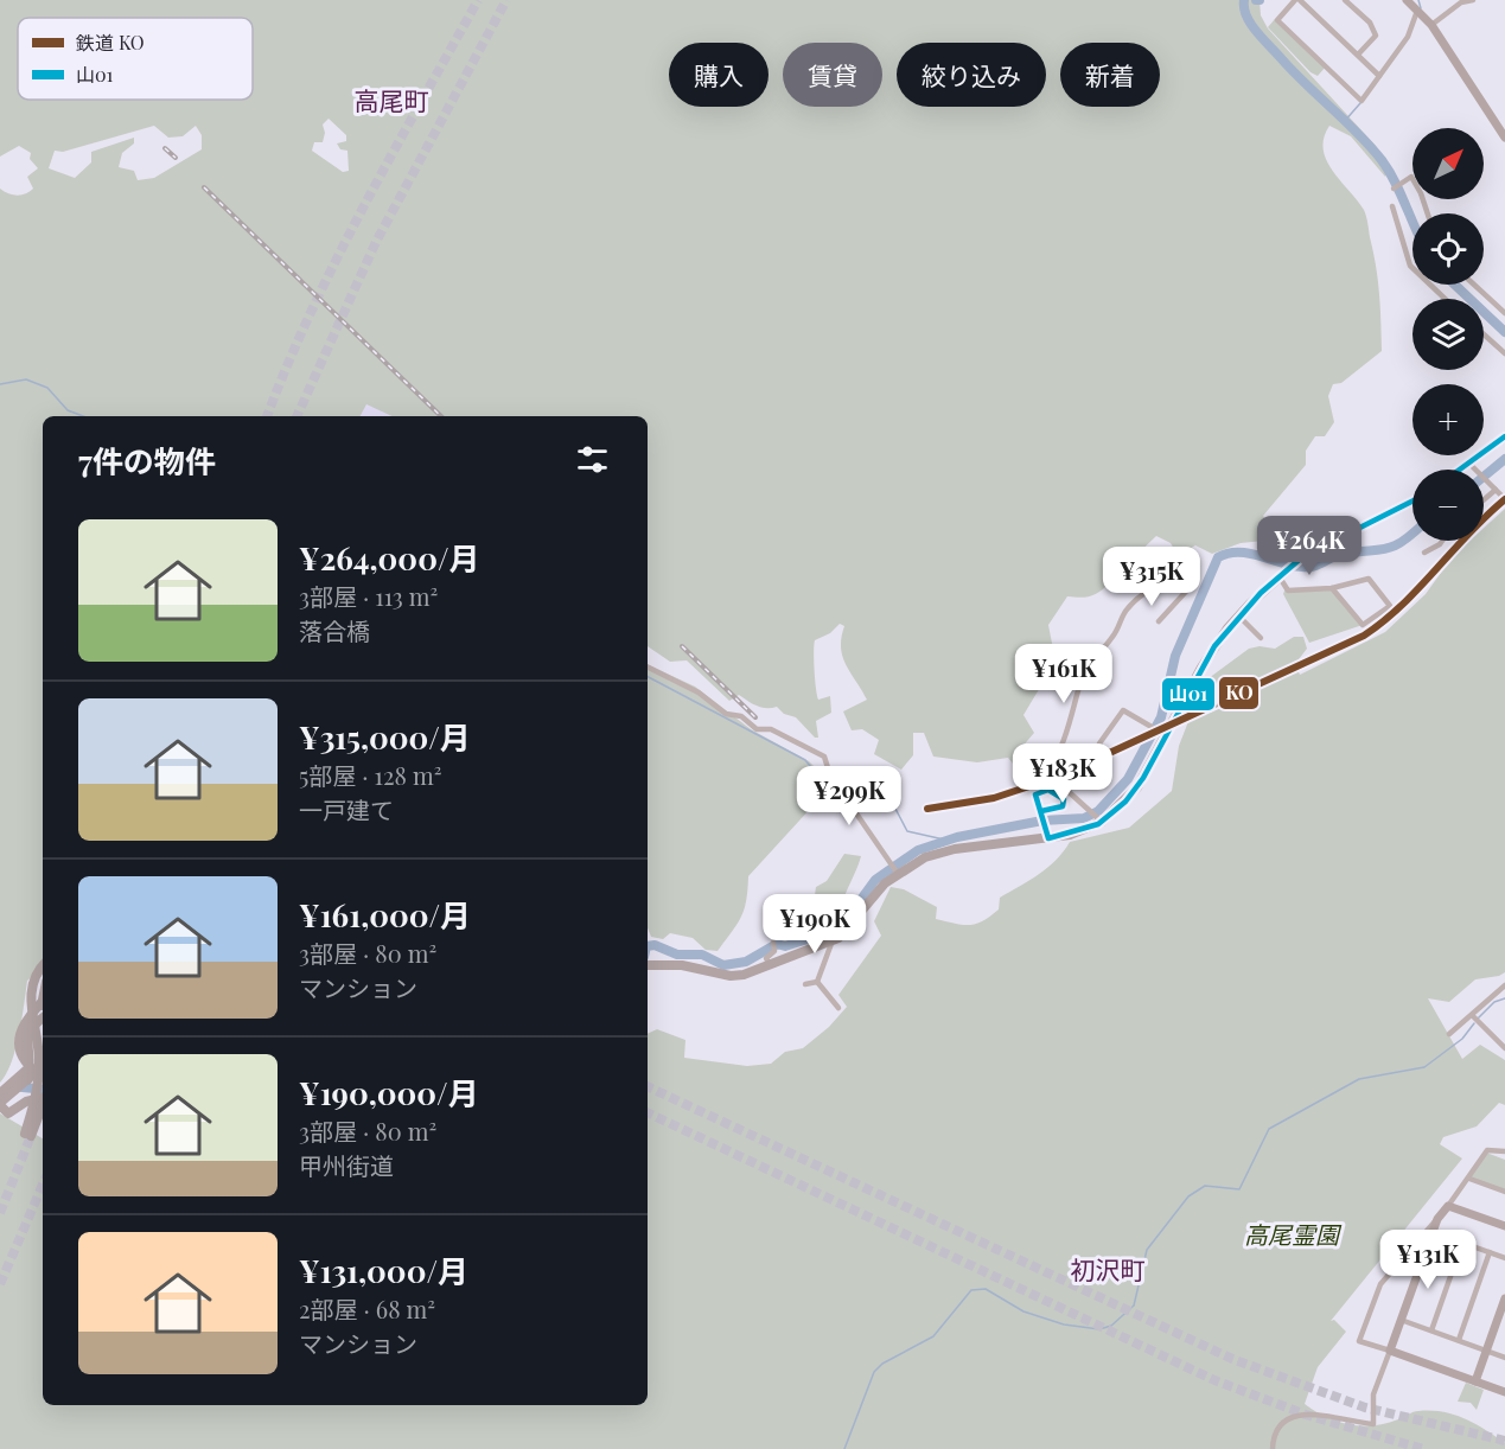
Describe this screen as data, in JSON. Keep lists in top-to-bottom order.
{
  "districts": ["高尾町", "初沢町"],
  "parks": ["高尾霊園"],
  "lines": ["transit line 山01", "rail line KO"],
  "legend": ["鉄道 KO", "山01"],
  "north": "top right",
  "page": {
    "chip": [
      "購入",
      "賃貸",
      "絞り込み",
      "新着"
    ],
    "map_buttons": ["+", "−"],
    "heading": "7件の物件",
    "list": [
      {
        "name": "¥264,000/月",
        "note": "3部屋 · 113 m² · 落合橋"
      },
      {
        "name": "¥315,000/月",
        "note": "5部屋 · 128 m² · 一戸建て"
      },
      {
        "name": "¥161,000/月",
        "note": "3部屋 · 80 m² · マンション"
      },
      {
        "name": "¥190,000/月",
        "note": "3部屋 · 80 m² · 甲州街道"
      },
      {
        "name": "¥131,000/月",
        "note": "2部屋 · 68 m² · マンション"
      }
    ],
    "price": [
      "¥264K",
      "¥315K",
      "¥161K",
      "¥183K",
      "¥299K",
      "¥190K",
      "¥131K"
    ]
  }
}
